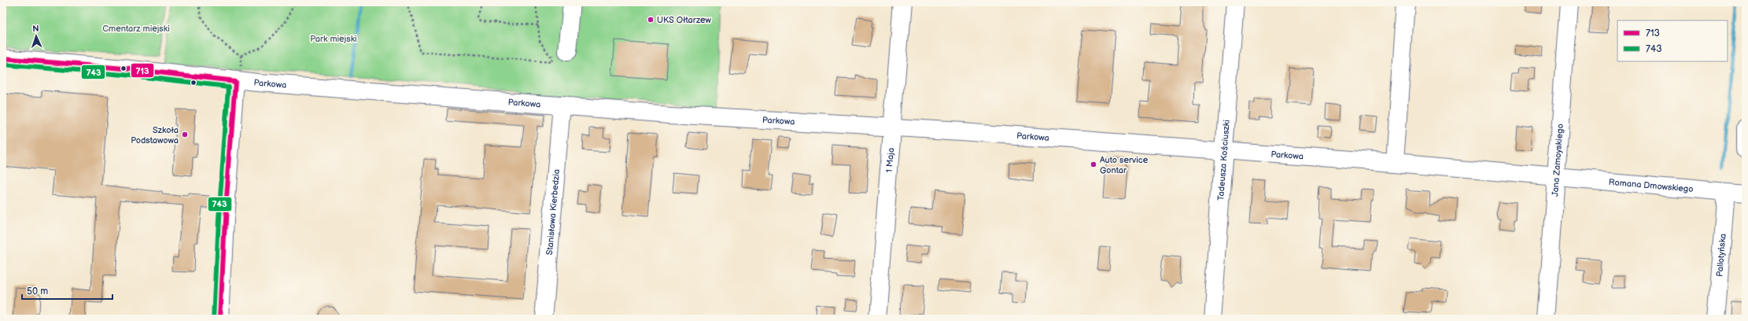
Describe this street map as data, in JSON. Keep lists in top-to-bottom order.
{
  "streets": {
    "street": [
      "Parkowa",
      "1 Maja",
      "Tadeusza Kościuszki",
      "Jana Zamoyskiego",
      "Romana Dmowskiego",
      "Stanisława Kierbedzia",
      "Pallotyńska"
    ]
  },
  "crossings": [
    ["Parkowa", "1 Maja"],
    ["Parkowa", "Tadeusza Kościuszki"],
    ["Parkowa", "Jana Zamoyskiego"],
    ["Parkowa", "Romana Dmowskiego"],
    ["Parkowa", "Stanisława Kierbedzia"],
    ["Jana Zamoyskiego", "Romana Dmowskiego"],
    ["Romana Dmowskiego", "Pallotyńska"]
  ],
  "parks": ["Cmentarz miejski", "Park miejski"],
  "places": ["UKS Ołtarzew", "Szkoła Podstawowa", "Auto service Gontar"],
  "lines": ["transit line 713", "transit line 743"],
  "legend": ["713", "743"],
  "scale_bar": "50 m",
  "north": "top"
}
